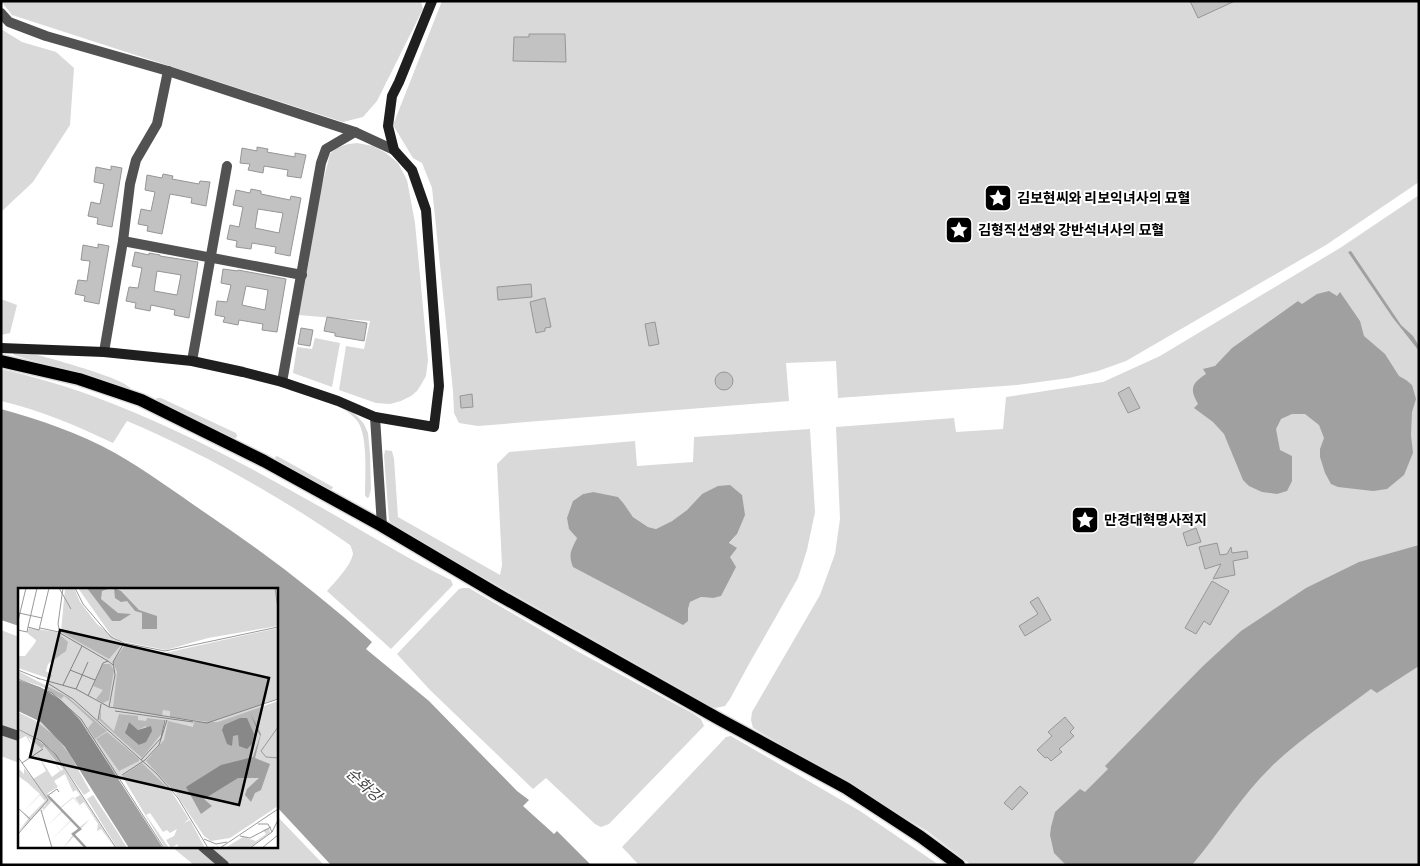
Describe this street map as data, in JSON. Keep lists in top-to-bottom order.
{
  "water": ["순화강"],
  "places": {
    "place": ["김보현씨와 리보익녀사의 묘혈", "김형직선생와 강반석녀사의 묘혈", "만경대혁명사적지"]
  }
}
